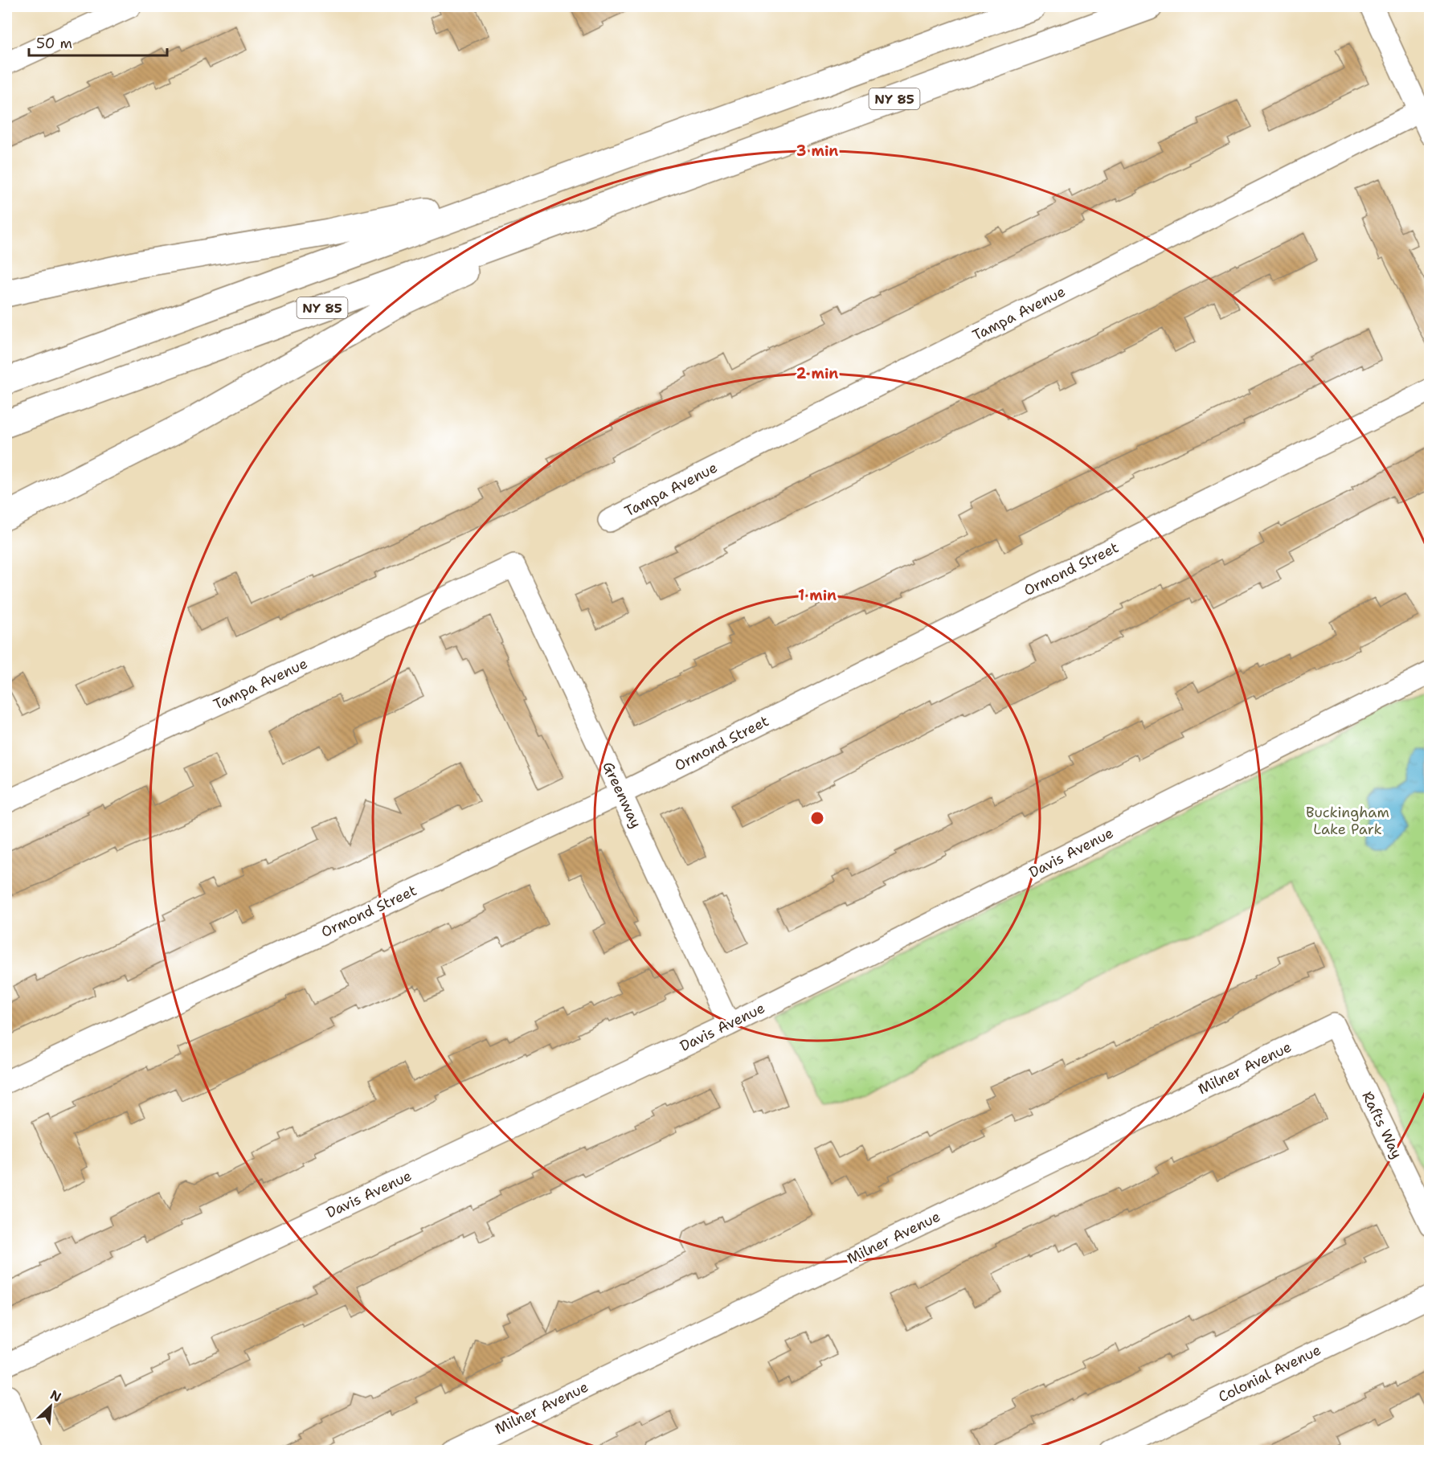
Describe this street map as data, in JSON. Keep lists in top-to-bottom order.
{
  "streets": {
    "main road": ["NY 85"],
    "street": [
      "Tampa Avenue",
      "Ormond Street",
      "Greenway",
      "Davis Avenue",
      "Milner Avenue",
      "Rafts Way",
      "Colonial Avenue"
    ]
  },
  "crossings": [
    ["Tampa Avenue", "Greenway"],
    ["Ormond Street", "Greenway"],
    ["Greenway", "Davis Avenue"],
    ["Milner Avenue", "Rafts Way"]
  ],
  "parks": ["Buckingham Lake Park"],
  "scale_bar": "50 m",
  "north": "top right",
  "rings": ["3 min", "2 min", "1 min"]
}
